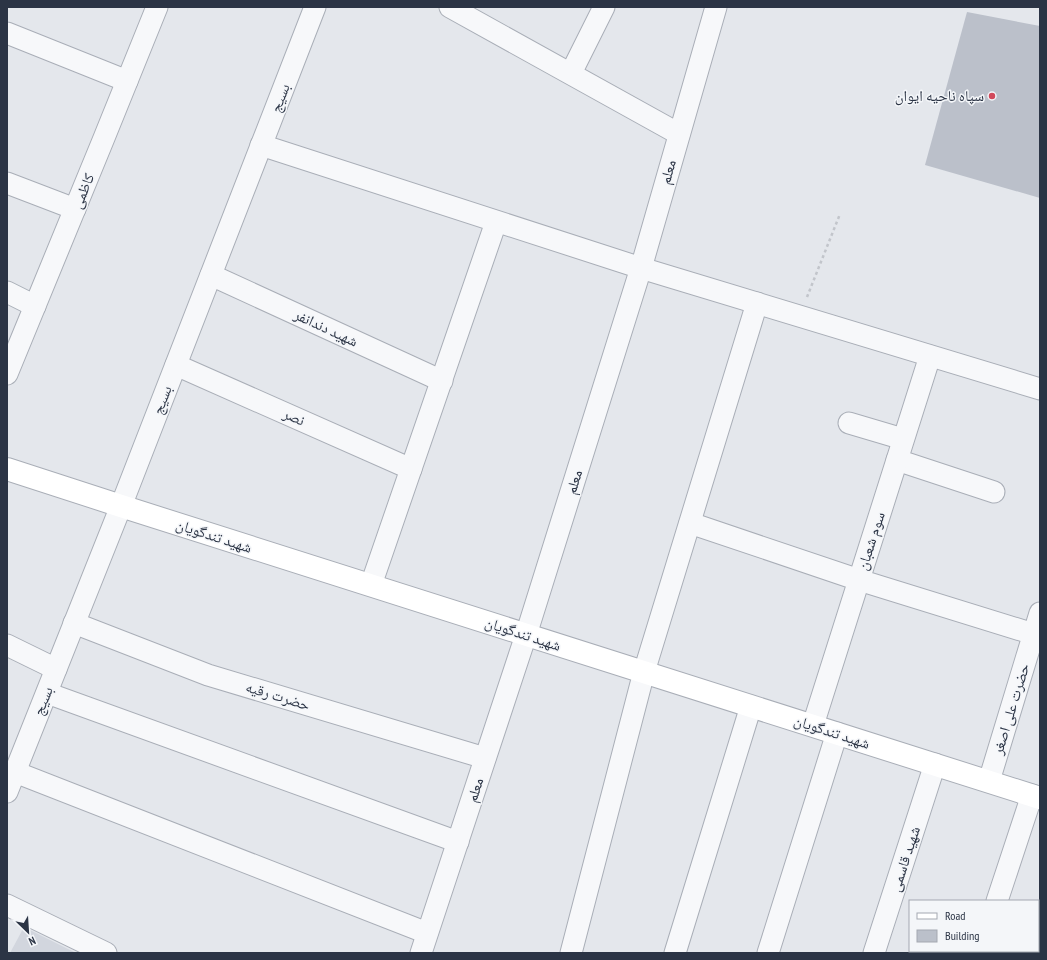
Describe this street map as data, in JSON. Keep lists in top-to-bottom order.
{
  "streets": {
    "street": [
      "بسیج",
      "معلم",
      "کاظمی",
      "شهید دندانفر",
      "نصر",
      "شهید تندگویان",
      "سوم شعبان",
      "حضرت رقیه",
      "حضرت علی اصغر",
      "شهید قاسمی"
    ]
  },
  "crossings": [
    ["بسیج", "شهید دندانفر"],
    ["بسیج", "نصر"],
    ["بسیج", "شهید تندگویان"],
    ["بسیج", "حضرت رقیه"],
    ["معلم", "شهید تندگویان"],
    ["معلم", "حضرت رقیه"],
    ["شهید تندگویان", "سوم شعبان"],
    ["شهید تندگویان", "حضرت علی اصغر"],
    ["شهید تندگویان", "شهید قاسمی"]
  ],
  "places": ["سپاه ناحیه ایوان"],
  "legend": ["Road", "Building"],
  "north": "bottom right"
}
